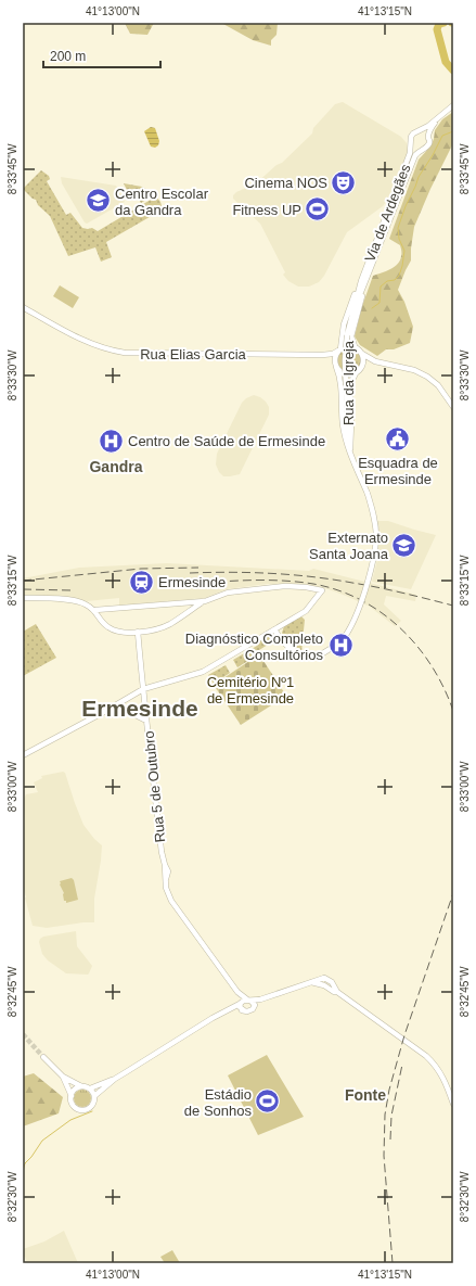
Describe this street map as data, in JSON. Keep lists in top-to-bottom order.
{
  "streets": {
    "main road": [
      "Via de Ardegães",
      "Rua Elias Garcia",
      "Rua da Igreja",
      "Rua 5 de Outubro"
    ]
  },
  "crossings": [
    ["Via de Ardegães", "Rua Elias Garcia"],
    ["Via de Ardegães", "Rua da Igreja"],
    ["Rua Elias Garcia", "Rua da Igreja"]
  ],
  "districts": ["Gandra", "Ermesinde", "Fonte"],
  "parks": ["Cemitério Nº1 de Ermesinde"],
  "places": {
    "theatre": ["Cinema NOS"],
    "school or university": ["Centro Escolar da Gandra", "Externato Santa Joana"],
    "sports": ["Fitness UP", "Estádio de Sonhos"],
    "public building": ["Esquadra de Ermesinde"],
    "hospital": ["Centro de Saúde de Ermesinde", "Diagnóstico Completo Consultórios"],
    "station": ["Ermesinde"]
  },
  "scale_bar": "200 m",
  "coordinates": [
    "41°13'00\"N",
    "41°13'15\"N",
    "8°33'45\"W",
    "8°33'30\"W",
    "8°33'15\"W",
    "8°33'00\"W",
    "8°32'45\"W",
    "8°32'30\"W"
  ]
}
